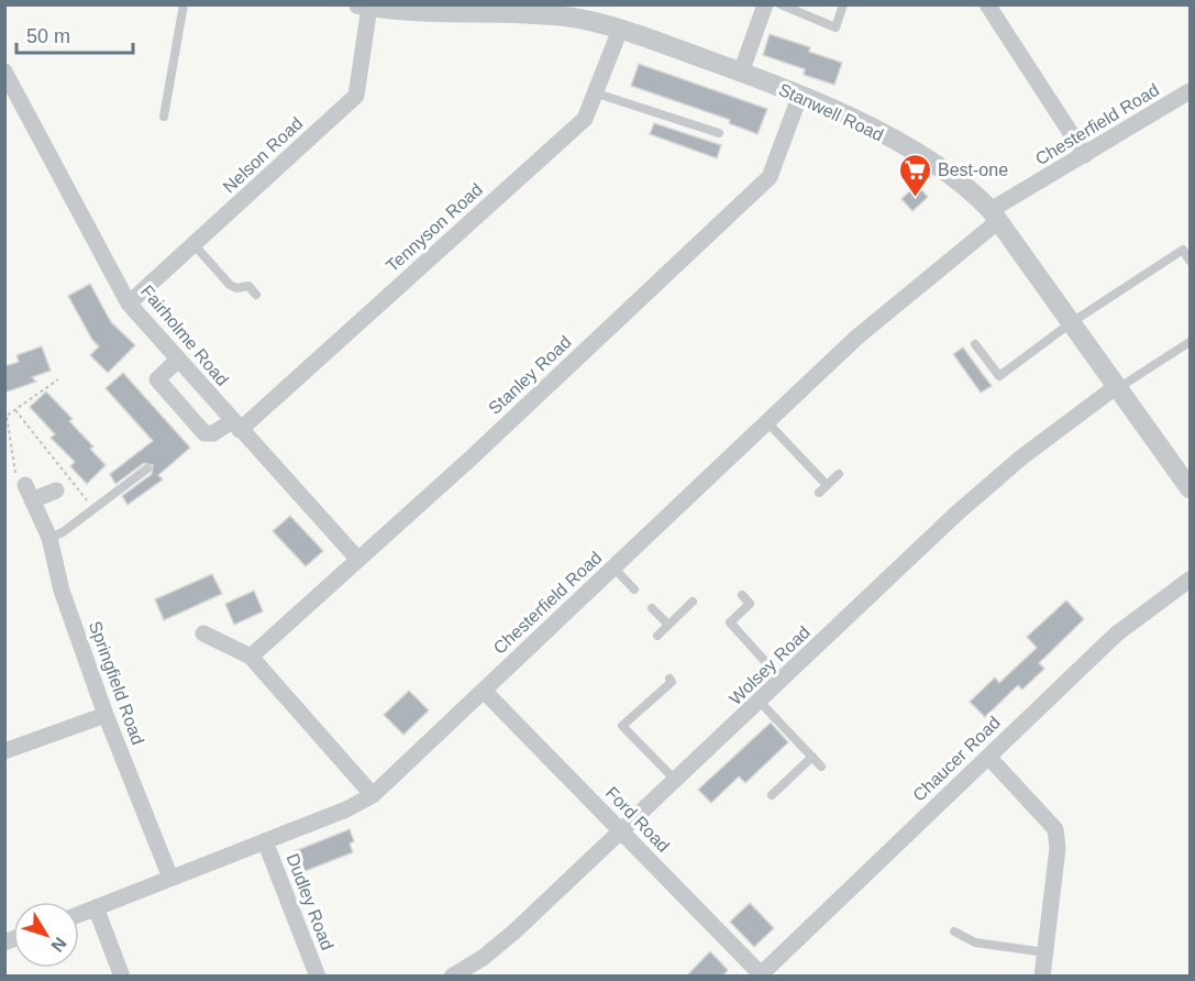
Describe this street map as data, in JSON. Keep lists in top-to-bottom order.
{
  "streets": {
    "street": [
      "Stanwell Road",
      "Chesterfield Road",
      "Nelson Road",
      "Tennyson Road",
      "Fairholme Road",
      "Stanley Road",
      "Wolsey Road",
      "Springfield Road",
      "Chaucer Road",
      "Ford Road",
      "Dudley Road"
    ]
  },
  "crossings": [
    ["Stanwell Road", "Chesterfield Road"],
    ["Stanwell Road", "Nelson Road"],
    ["Stanwell Road", "Tennyson Road"],
    ["Stanwell Road", "Stanley Road"],
    ["Stanwell Road", "Wolsey Road"],
    ["Chesterfield Road", "Springfield Road"],
    ["Chesterfield Road", "Ford Road"],
    ["Chesterfield Road", "Dudley Road"],
    ["Nelson Road", "Fairholme Road"],
    ["Tennyson Road", "Fairholme Road"],
    ["Fairholme Road", "Stanley Road"],
    ["Wolsey Road", "Ford Road"],
    ["Chaucer Road", "Ford Road"]
  ],
  "places": {
    "supermarket": ["Best-one"]
  },
  "scale_bar": "50 m",
  "north": "bottom right"
}
